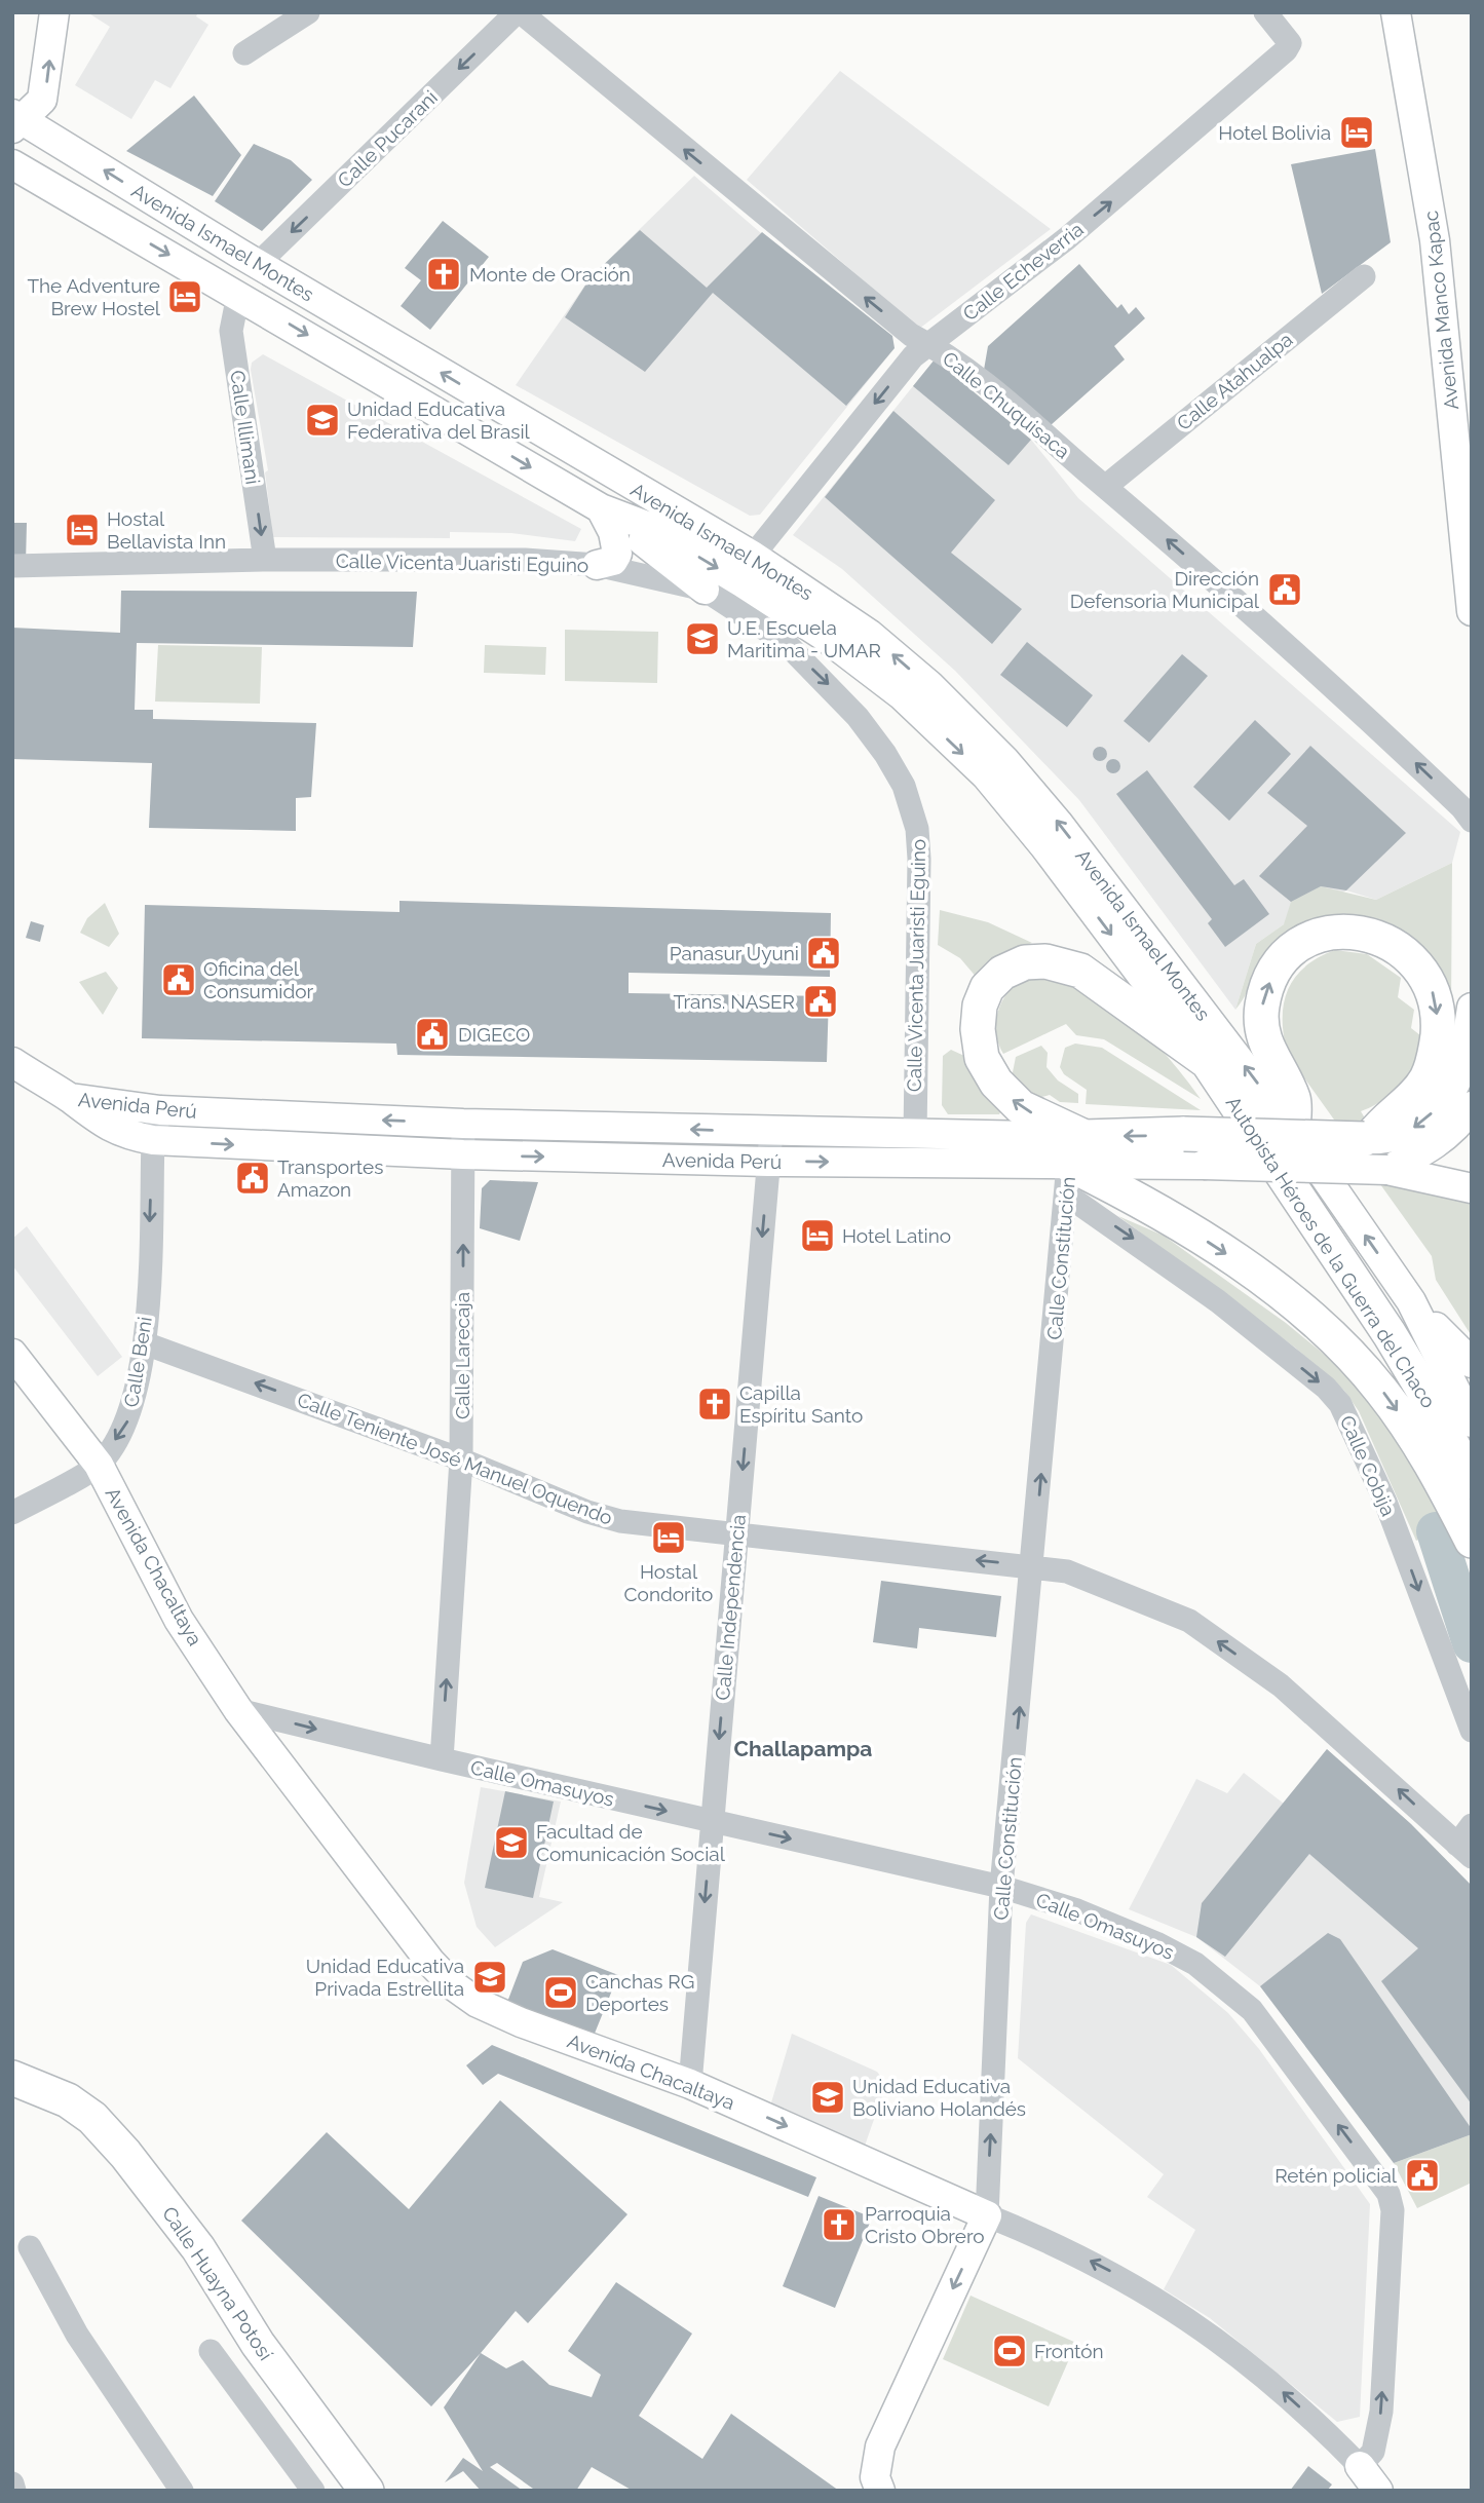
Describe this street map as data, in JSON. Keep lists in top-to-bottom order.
{
  "streets": {
    "highway": ["Avenida Perú", "Autopista Héroes de la Guerra del Chaco", "Calle Huayna Potosí"],
    "main road": [
      "Avenida Ismael Montes",
      "Avenida Manco Kapac",
      "Calle Constitución",
      "Avenida Chacaltaya"
    ],
    "street": [
      "Calle Pucarani",
      "Calle Echeverria",
      "Calle Atahualpa",
      "Calle Chuquisaca",
      "Calle Illimani",
      "Calle Vicenta Juaristi Eguino",
      "Calle Larecaja",
      "Calle Beni",
      "Calle Teniente José Manuel Oquendo",
      "Calle Cobija",
      "Calle Independencia",
      "Calle Omasuyos"
    ]
  },
  "crossings": [
    ["Calle Pucarani", "Avenida Ismael Montes"],
    ["Calle Pucarani", "Calle Chuquisaca"],
    ["Avenida Ismael Montes", "Calle Echeverria"],
    ["Avenida Ismael Montes", "Calle Illimani"],
    ["Avenida Ismael Montes", "Autopista Héroes de la Guerra del Chaco"],
    ["Calle Echeverria", "Calle Chuquisaca"],
    ["Calle Atahualpa", "Calle Chuquisaca"],
    ["Calle Illimani", "Calle Vicenta Juaristi Eguino"],
    ["Calle Vicenta Juaristi Eguino", "Avenida Perú"],
    ["Avenida Perú", "Calle Constitución"],
    ["Avenida Perú", "Calle Larecaja"],
    ["Avenida Perú", "Calle Beni"],
    ["Avenida Perú", "Calle Cobija"],
    ["Avenida Perú", "Calle Independencia"],
    ["Calle Constitución", "Calle Teniente José Manuel Oquendo"],
    ["Calle Constitución", "Calle Cobija"],
    ["Calle Constitución", "Avenida Chacaltaya"],
    ["Calle Constitución", "Calle Omasuyos"],
    ["Calle Larecaja", "Calle Teniente José Manuel Oquendo"],
    ["Calle Larecaja", "Calle Omasuyos"],
    ["Calle Beni", "Calle Teniente José Manuel Oquendo"],
    ["Calle Beni", "Avenida Chacaltaya"],
    ["Calle Teniente José Manuel Oquendo", "Calle Independencia"],
    ["Avenida Chacaltaya", "Calle Independencia"],
    ["Avenida Chacaltaya", "Calle Omasuyos"],
    ["Calle Independencia", "Calle Omasuyos"]
  ],
  "one_way": [
    "Calle Pucarani",
    "Calle Chuquisaca",
    "Calle Illimani",
    "Calle Vicenta Juaristi Eguino",
    "Calle Larecaja",
    "Calle Beni",
    "Calle Teniente José Manuel Oquendo",
    "Calle Cobija",
    "Calle Independencia"
  ],
  "districts": ["Challapampa"],
  "places": {
    "hotel": [
      "Hotel Bolivia",
      "The Adventure Brew Hostel",
      "Hostal Bellavista Inn",
      "Hotel Latino",
      "Hostal Condorito"
    ],
    "church": ["Monte de Oración", "Capilla Espíritu Santo", "Parroquia Cristo Obrero"],
    "school or university": [
      "Unidad Educativa Federativa del Brasil",
      "U.E. Escuela Maritima - UMAR",
      "Facultad de Comunicación Social",
      "Unidad Educativa Privada Estrellita",
      "Unidad Educativa Boliviano Holandés"
    ],
    "public building": [
      "Dirección Defensoria Municipal",
      "Panasur Uyuni",
      "Oficina del Consumidor",
      "Trans. NASER",
      "DIGECO",
      "Transportes Amazon",
      "Retén policial"
    ],
    "sports": ["Canchas RG Deportes", "Frontón"]
  }
}
